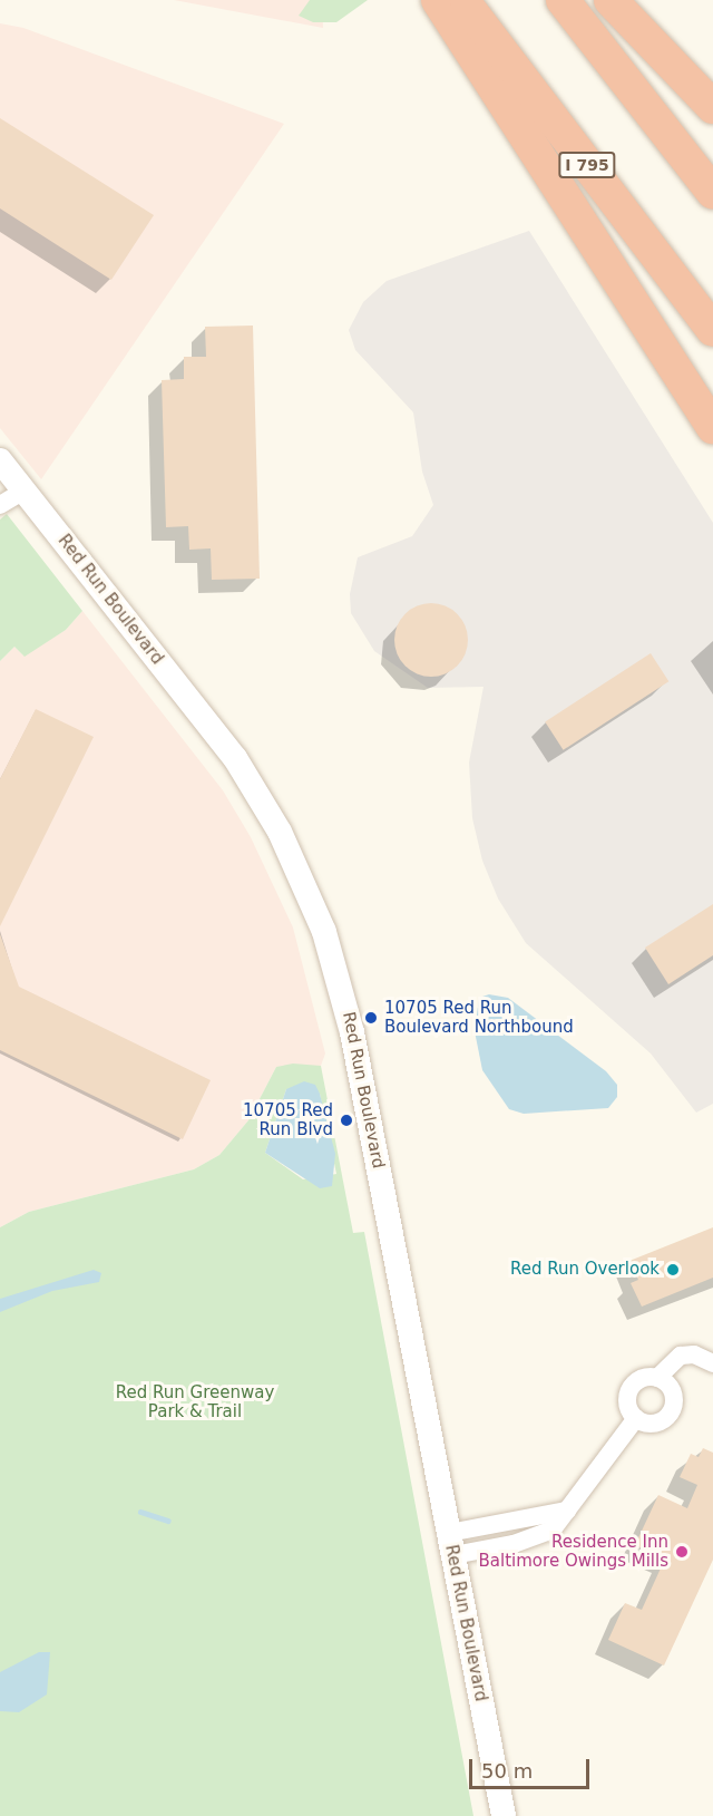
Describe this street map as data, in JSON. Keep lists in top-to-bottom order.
{
  "streets": {
    "highway": ["I 795"],
    "main road": ["Red Run Boulevard"]
  },
  "parks": ["Red Run Greenway Park & Trail"],
  "places": [
    "10705 Red Run Boulevard Northbound",
    "10705 Red Run Blvd",
    "Red Run Overlook",
    "Residence Inn Baltimore Owings Mills"
  ],
  "scale_bar": "50 m"
}
